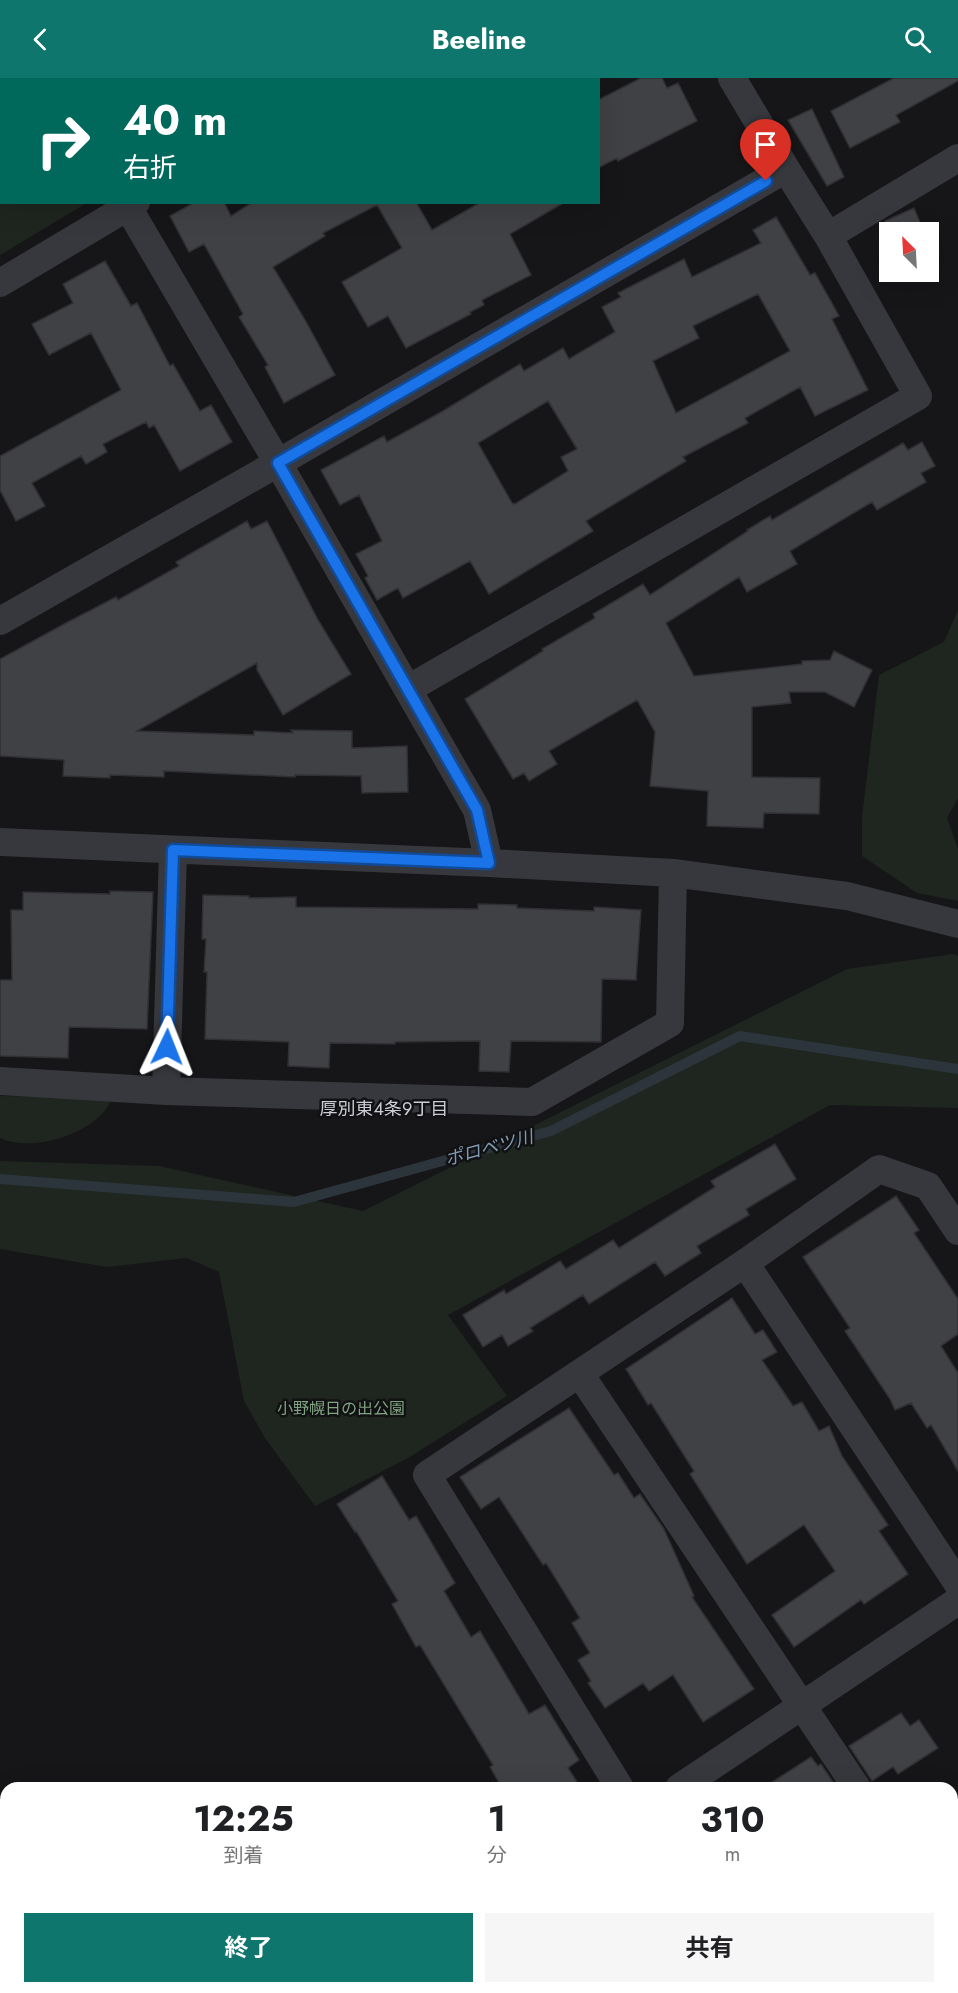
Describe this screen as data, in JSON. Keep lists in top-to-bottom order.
{
  "districts": ["厚別東4条9丁目"],
  "water": ["ポロベツ川"],
  "parks": ["小野幌日の出公園"],
  "north": "top left",
  "page": {
    "header": "Beeline",
    "turn": ["40 m", "右折"],
    "eta": [
      "12:25",
      "到着",
      "1",
      "分",
      "310",
      "m"
    ],
    "buttons": ["終了", "共有"]
  }
}
